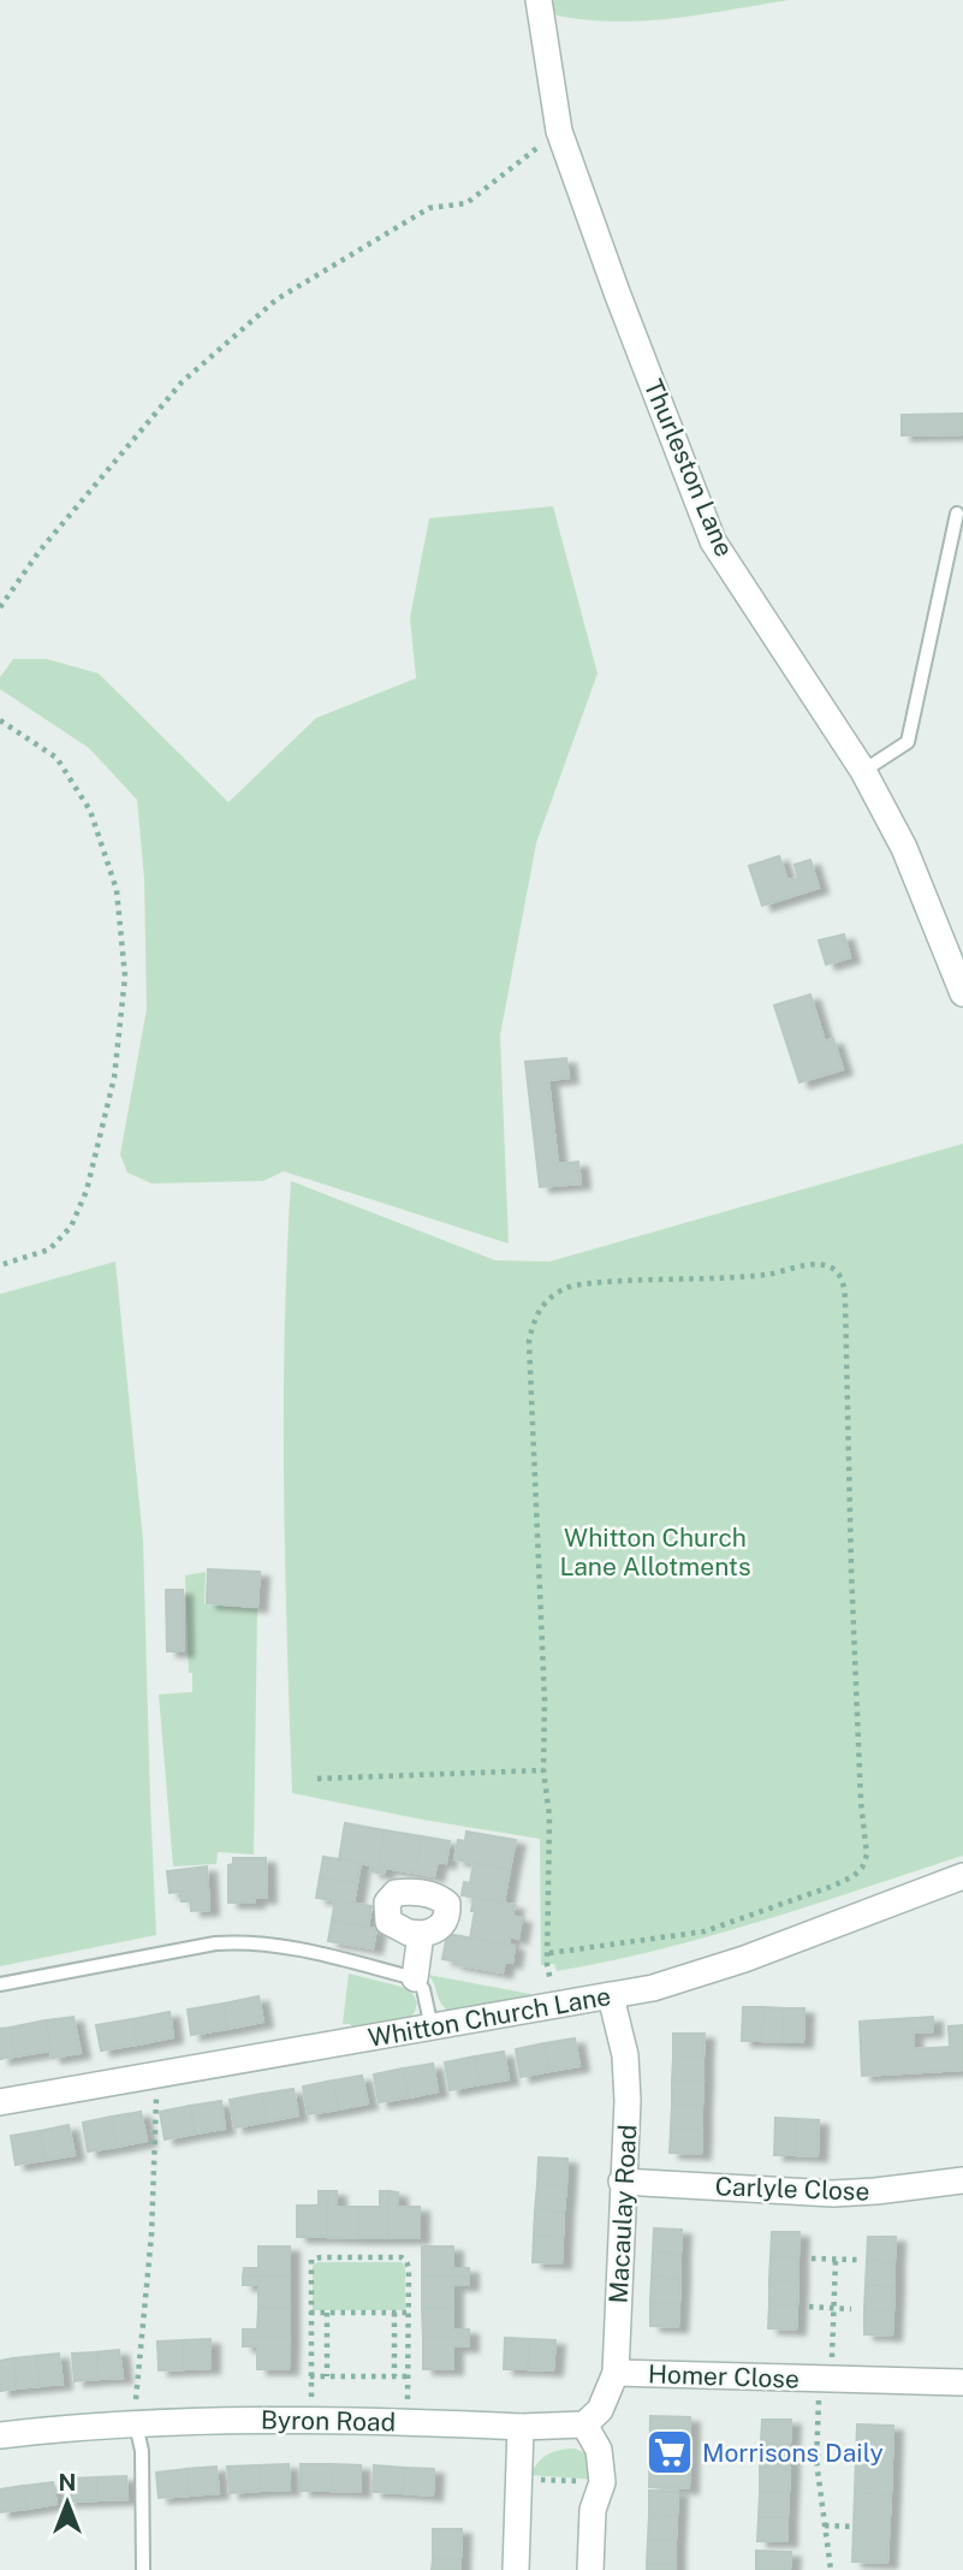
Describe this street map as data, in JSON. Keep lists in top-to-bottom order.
{
  "streets": {
    "street": [
      "Thurleston Lane",
      "Whitton Church Lane",
      "Carlyle Close",
      "Macaulay Road",
      "Homer Close",
      "Byron Road"
    ]
  },
  "crossings": [
    ["Whitton Church Lane", "Macaulay Road"],
    ["Carlyle Close", "Macaulay Road"],
    ["Macaulay Road", "Homer Close"]
  ],
  "parks": ["Whitton Church Lane Allotments"],
  "places": {
    "supermarket": ["Morrisons Daily"]
  },
  "north": "top"
}
